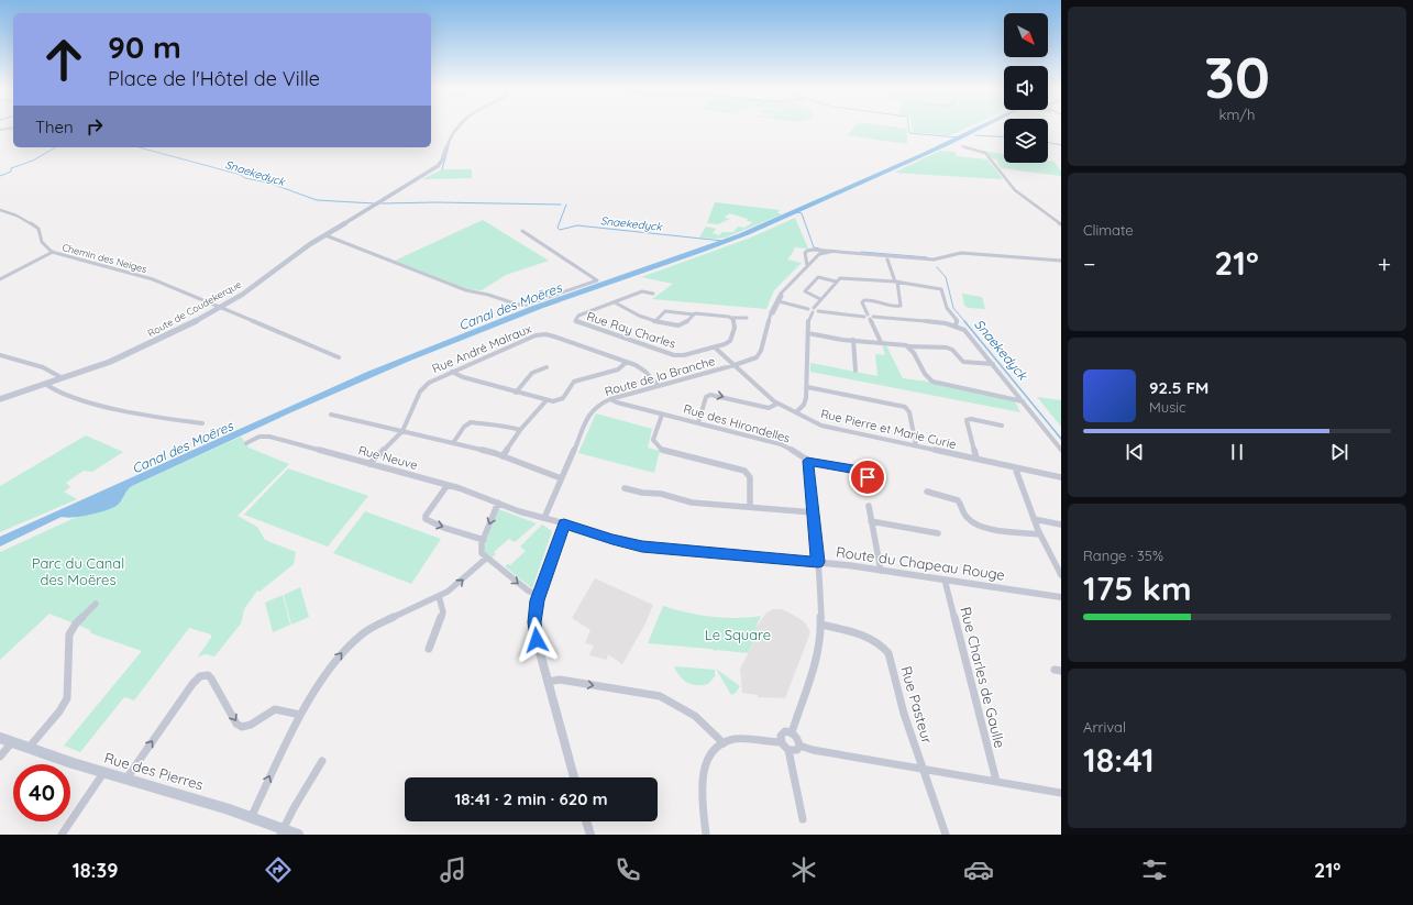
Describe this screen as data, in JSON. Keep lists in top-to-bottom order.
{
  "streets": {
    "main road": ["Route de Coudekerque", "Rue des Pierres"],
    "street": [
      "Chemin des Neiges",
      "Rue Ray Charles",
      "Rue André Malraux",
      "Route de la Branche",
      "Rue des Hirondelles",
      "Rue Pierre et Marie Curie",
      "Rue Neuve",
      "Route du Chapeau Rouge",
      "Rue Charles de Gaulle",
      "Rue Pasteur"
    ]
  },
  "crossings": [
    ["Chemin des Neiges", "Route de Coudekerque"],
    ["Rue André Malraux", "Route de la Branche"],
    ["Rue André Malraux", "Rue Neuve"],
    ["Route de la Branche", "Rue des Hirondelles"],
    ["Route de la Branche", "Rue Pierre et Marie Curie"],
    ["Route de la Branche", "Rue Neuve"],
    ["Rue Neuve", "Route du Chapeau Rouge"],
    ["Route du Chapeau Rouge", "Rue Charles de Gaulle"]
  ],
  "water": ["Snaekedyck", "Canal des Moëres"],
  "parks": ["Parc du Canal des Moëres", "Le Square"],
  "north": "bottom right",
  "page": {
    "tile": [
      ["30", "km/h"],
      "Climate",
      ["Range · 35%", "175 km"],
      ["Arrival", "18:41"]
    ],
    "turn": ["90 m", "Place de l'Hôtel de Ville"],
    "then": "Then",
    "heat": ["−", "21°", "+"],
    "song": ["92.5 FM", "Music"],
    "limit": "40",
    "trip": "18:41 · 2 min · 620 m",
    "tabs": ["18:39", "21°"]
  }
}
